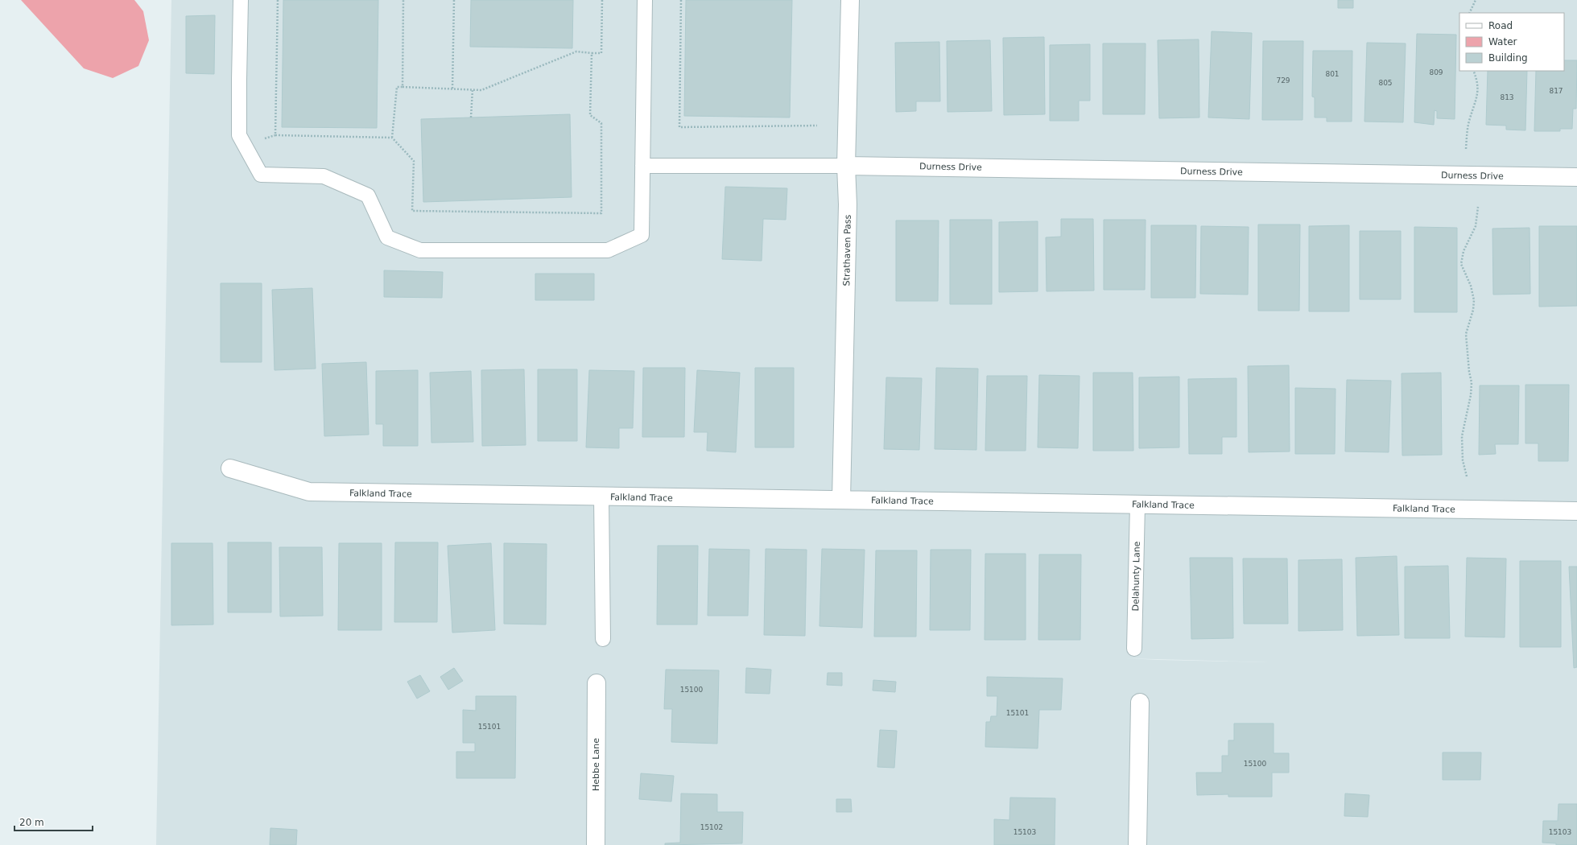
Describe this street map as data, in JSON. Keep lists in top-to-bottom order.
{
  "streets": {
    "street": [
      "Durness Drive",
      "Strathaven Pass",
      "Falkland Trace",
      "Hebbe Lane"
    ],
    "lane": ["Delahunty Lane"]
  },
  "crossings": [
    ["Durness Drive", "Strathaven Pass"],
    ["Strathaven Pass", "Falkland Trace"],
    ["Falkland Trace", "Delahunty Lane"]
  ],
  "house_numbers": [
    "809",
    "801",
    "729",
    "805",
    "817",
    "813",
    "15100",
    "15101",
    "15101",
    "15100",
    "15102",
    "15103",
    "15103"
  ],
  "legend": ["Road", "Water", "Building"],
  "scale_bar": "20 m"
}
